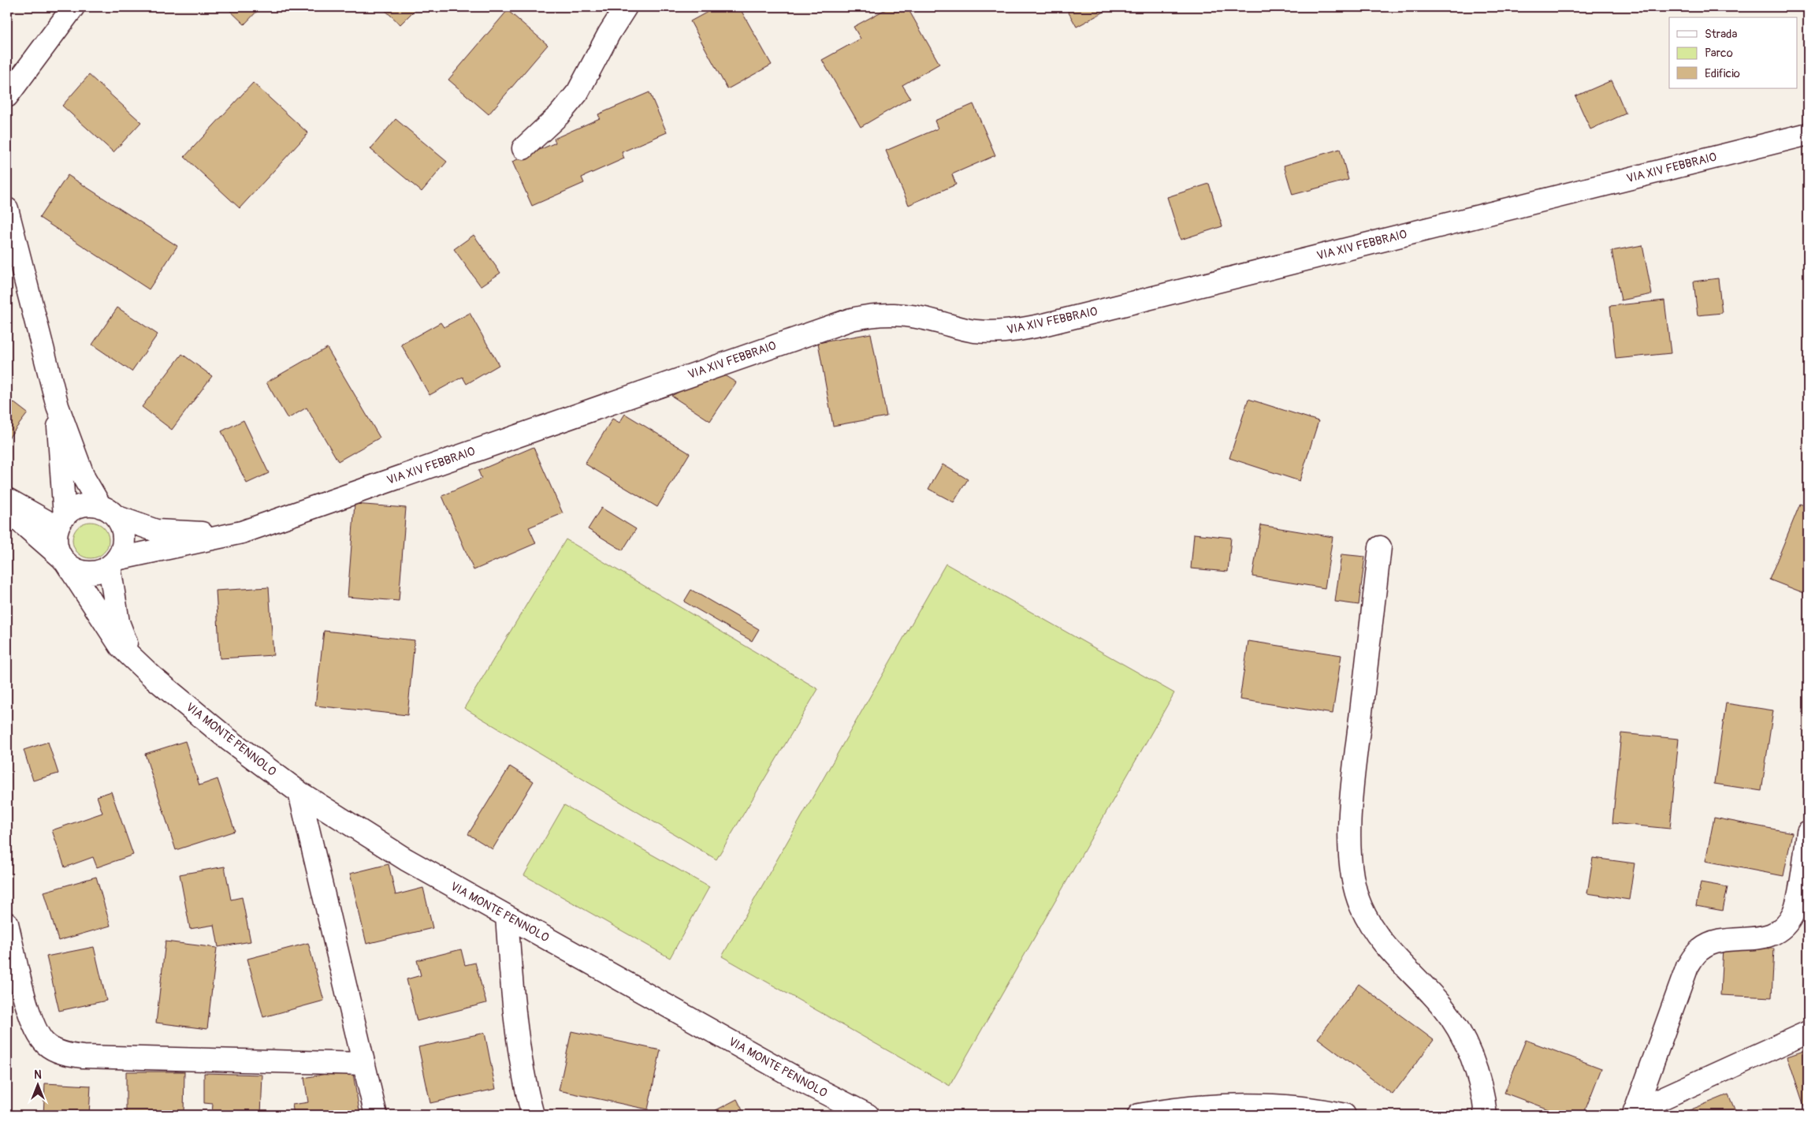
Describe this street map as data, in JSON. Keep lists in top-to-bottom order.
{
  "streets": {
    "street": ["VIA XIV FEBBRAIO", "VIA MONTE PENNOLO"]
  },
  "crossings": [
    ["VIA XIV FEBBRAIO", "VIA MONTE PENNOLO"]
  ],
  "legend": ["Strada", "Parco", "Edificio"],
  "north": "top"
}
